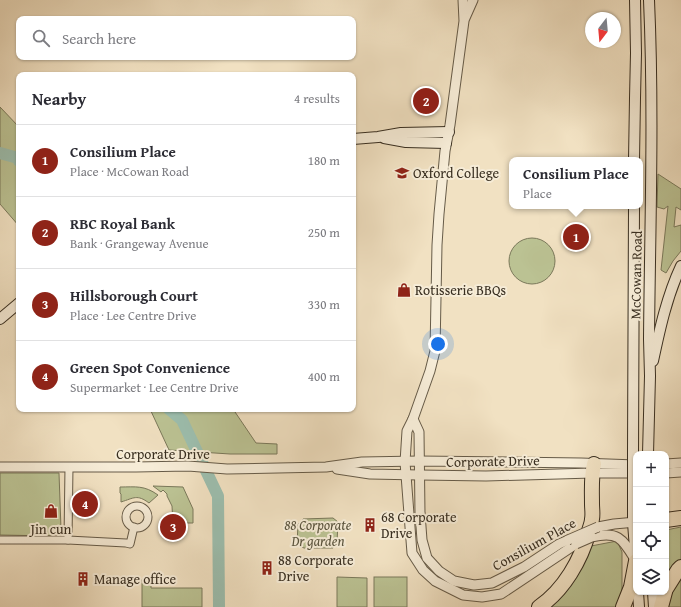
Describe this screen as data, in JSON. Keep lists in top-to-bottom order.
{
  "streets": {
    "main road": ["McCowan Road"],
    "street": ["Corporate Drive", "Consilium Place"]
  },
  "crossings": [
    ["Corporate Drive", "Consilium Place"]
  ],
  "parks": ["88 Corporate Dr garden"],
  "places": {
    "school or university": ["Oxford College"],
    "shop": ["Rotisserie BBQs", "Jin cun"],
    "building": ["68 Corporate Drive", "88 Corporate Drive", "Manage office"]
  },
  "north": "bottom",
  "page": {
    "search": "Search here",
    "heading": ["Nearby", "4 results"],
    "pins": [
      "2",
      "1",
      "4",
      "3"
    ],
    "list": [
      {
        "mark": "1",
        "name": "Consilium Place",
        "note": "Place · McCowan Road",
        "value": "180 m"
      },
      {
        "mark": "2",
        "name": "RBC Royal Bank",
        "note": "Bank · Grangeway Avenue",
        "value": "250 m"
      },
      {
        "mark": "3",
        "name": "Hillsborough Court",
        "note": "Place · Lee Centre Drive",
        "value": "330 m"
      },
      {
        "mark": "4",
        "name": "Green Spot Convenience",
        "note": "Supermarket · Lee Centre Drive",
        "value": "400 m"
      }
    ],
    "popup": ["Consilium Place", "Place"],
    "map_buttons": ["+", "−"]
  }
}
